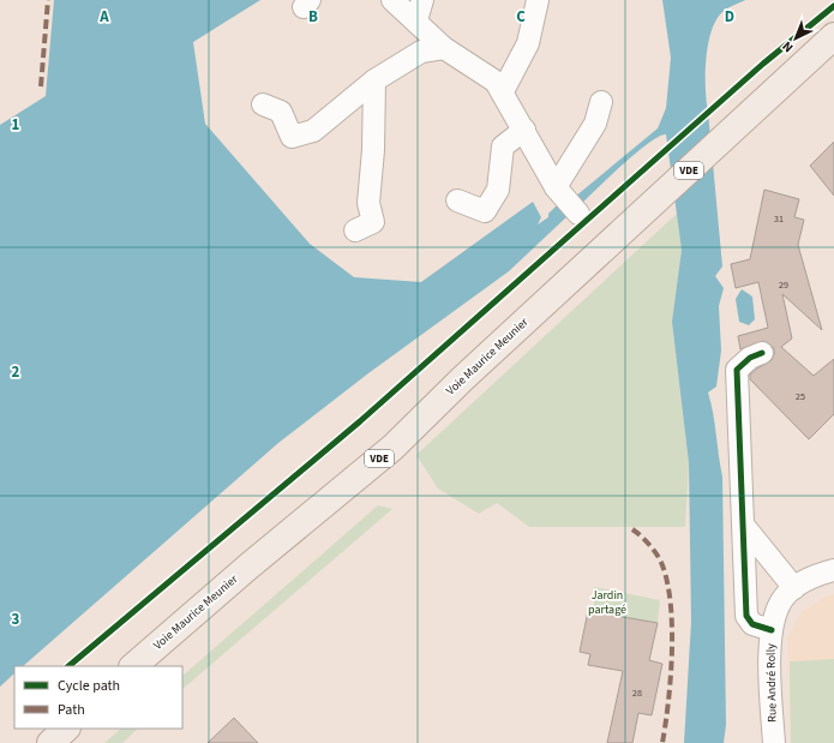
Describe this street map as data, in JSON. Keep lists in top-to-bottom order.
{
  "streets": {
    "main road": ["VDE", "Voie Maurice Meunier"],
    "street": ["Rue André Rolly"]
  },
  "parks": ["Jardin partagé"],
  "house_numbers": [
    "31",
    "29",
    "25",
    "28"
  ],
  "legend": ["Cycle path", "Path"],
  "north": "bottom left",
  "grid": {
    "columns": [
      "A",
      "B",
      "C",
      "D"
    ],
    "rows": ["1", "2", "3"]
  }
}
